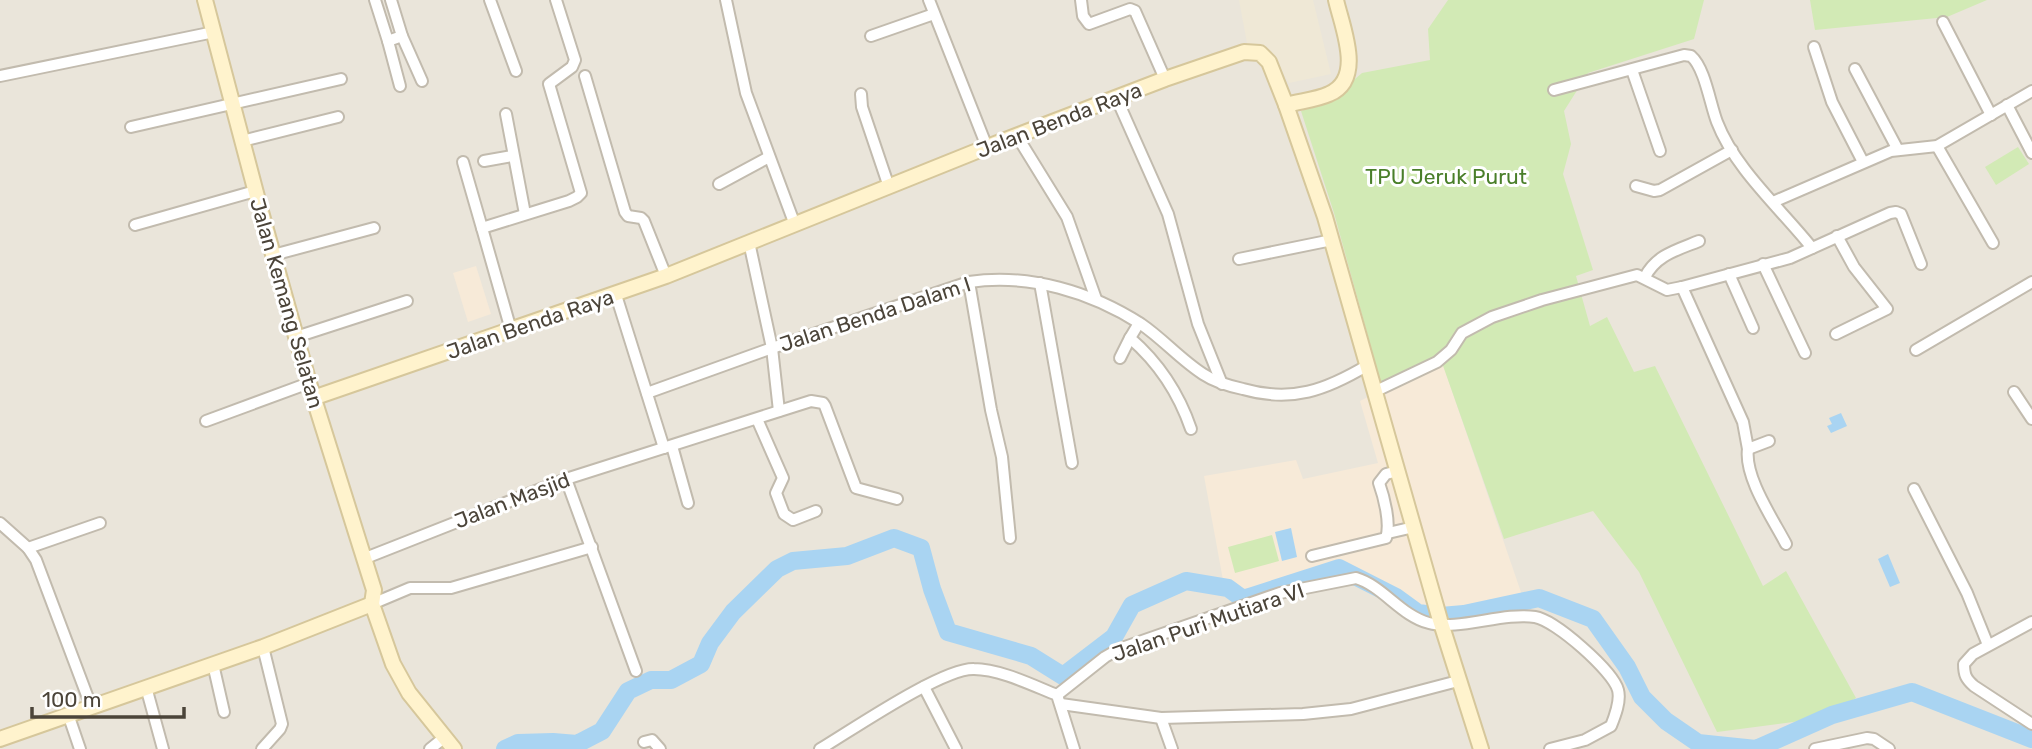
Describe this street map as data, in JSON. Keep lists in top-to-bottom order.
{
  "streets": {
    "street": [
      "Jalan Benda Raya",
      "Jalan Kemang Selatan",
      "Jalan Benda Dalam I",
      "Jalan Masjid",
      "Jalan Puri Mutiara VI"
    ]
  },
  "crossings": [
    ["Jalan Benda Raya", "Jalan Kemang Selatan"],
    ["Jalan Benda Raya", "Jalan Benda Dalam I"],
    ["Jalan Benda Raya", "Jalan Puri Mutiara VI"],
    ["Jalan Kemang Selatan", "Jalan Masjid"]
  ],
  "parks": ["TPU Jeruk Purut"],
  "scale_bar": "100 m"
}
